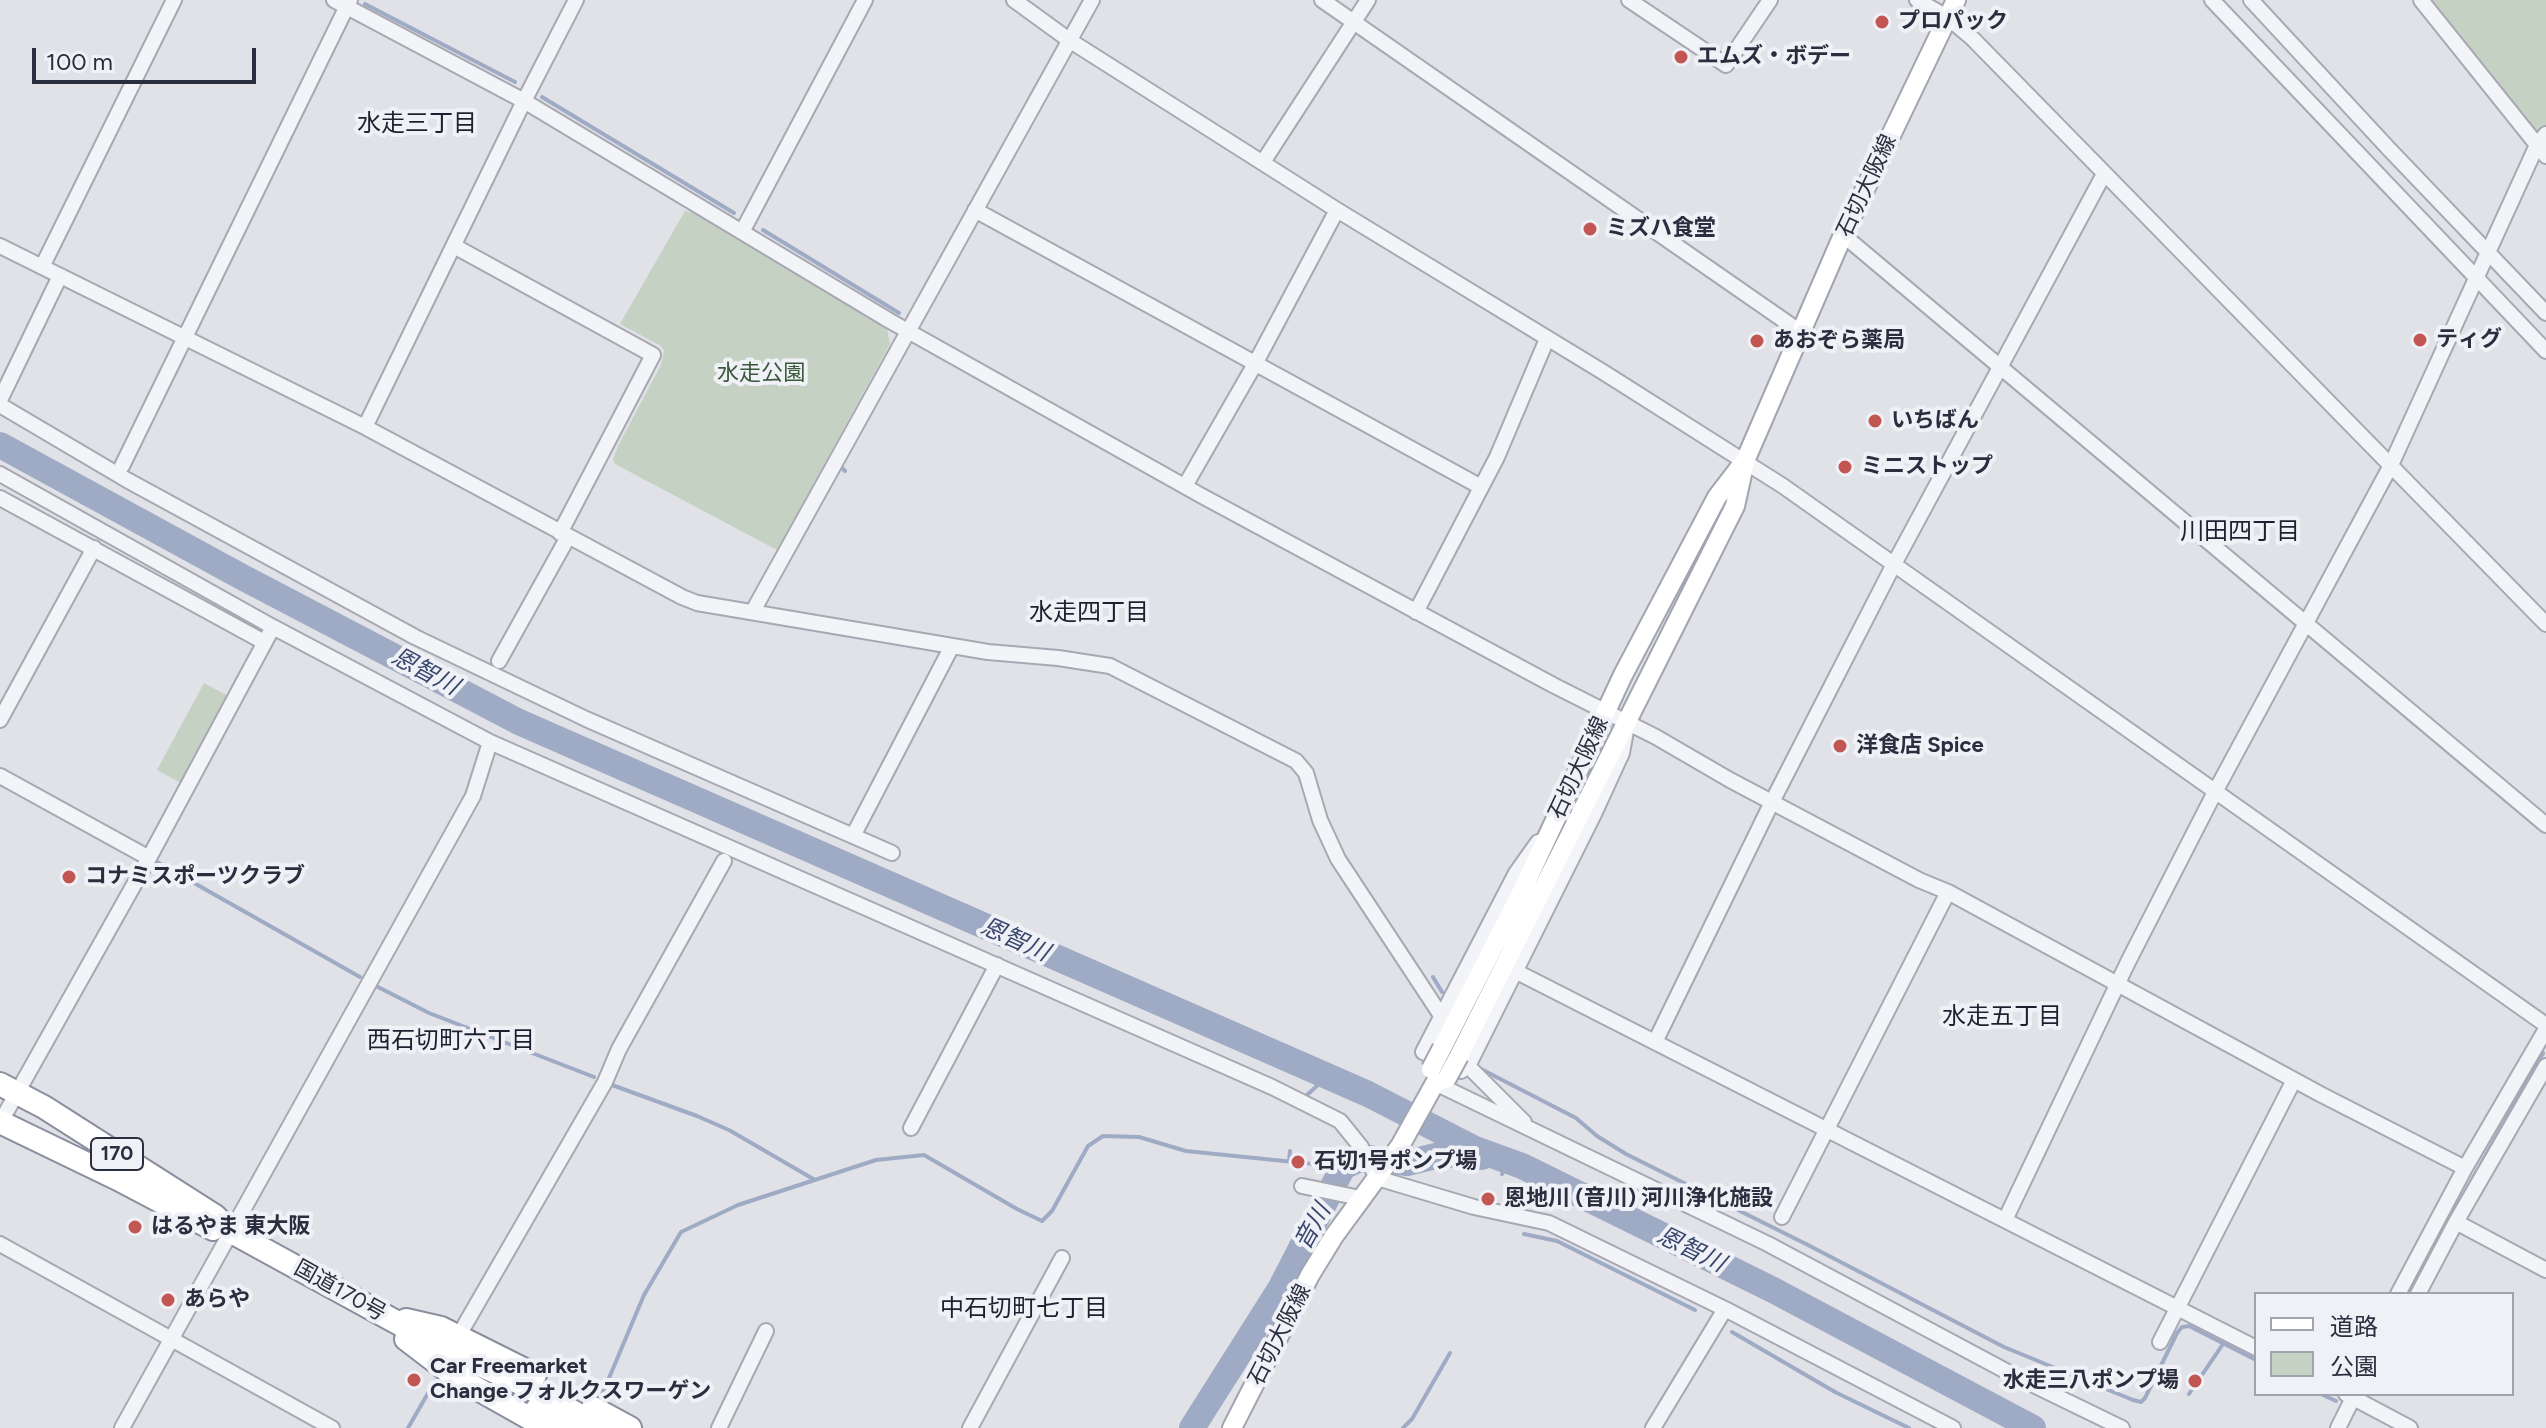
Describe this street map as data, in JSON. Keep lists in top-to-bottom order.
{
  "streets": {
    "highway": ["170", "国道170号"],
    "main road": ["石切大阪線"]
  },
  "crossings": [
    ["170", "国道170号"]
  ],
  "districts": [
    "水走三丁目",
    "川田四丁目",
    "水走四丁目",
    "水走五丁目",
    "西石切町六丁目",
    "中石切町七丁目"
  ],
  "water": ["恩智川", "音川"],
  "parks": ["水走公園"],
  "places": [
    "プロパック",
    "エムズ・ボデー",
    "ミズハ食堂",
    "ティグ",
    "あおぞら薬局",
    "いちばん",
    "ミニストップ",
    "洋食店 Spice",
    "コナミスポーツクラブ",
    "石切1号ポンプ場",
    "恩地川 (音川) 河川浄化施設",
    "はるやま 東大阪",
    "あらや",
    "Car Freemarket Change フォルクスワーゲン",
    "水走三八ポンプ場"
  ],
  "legend": ["道路", "公園"],
  "scale_bar": "100 m"
}
